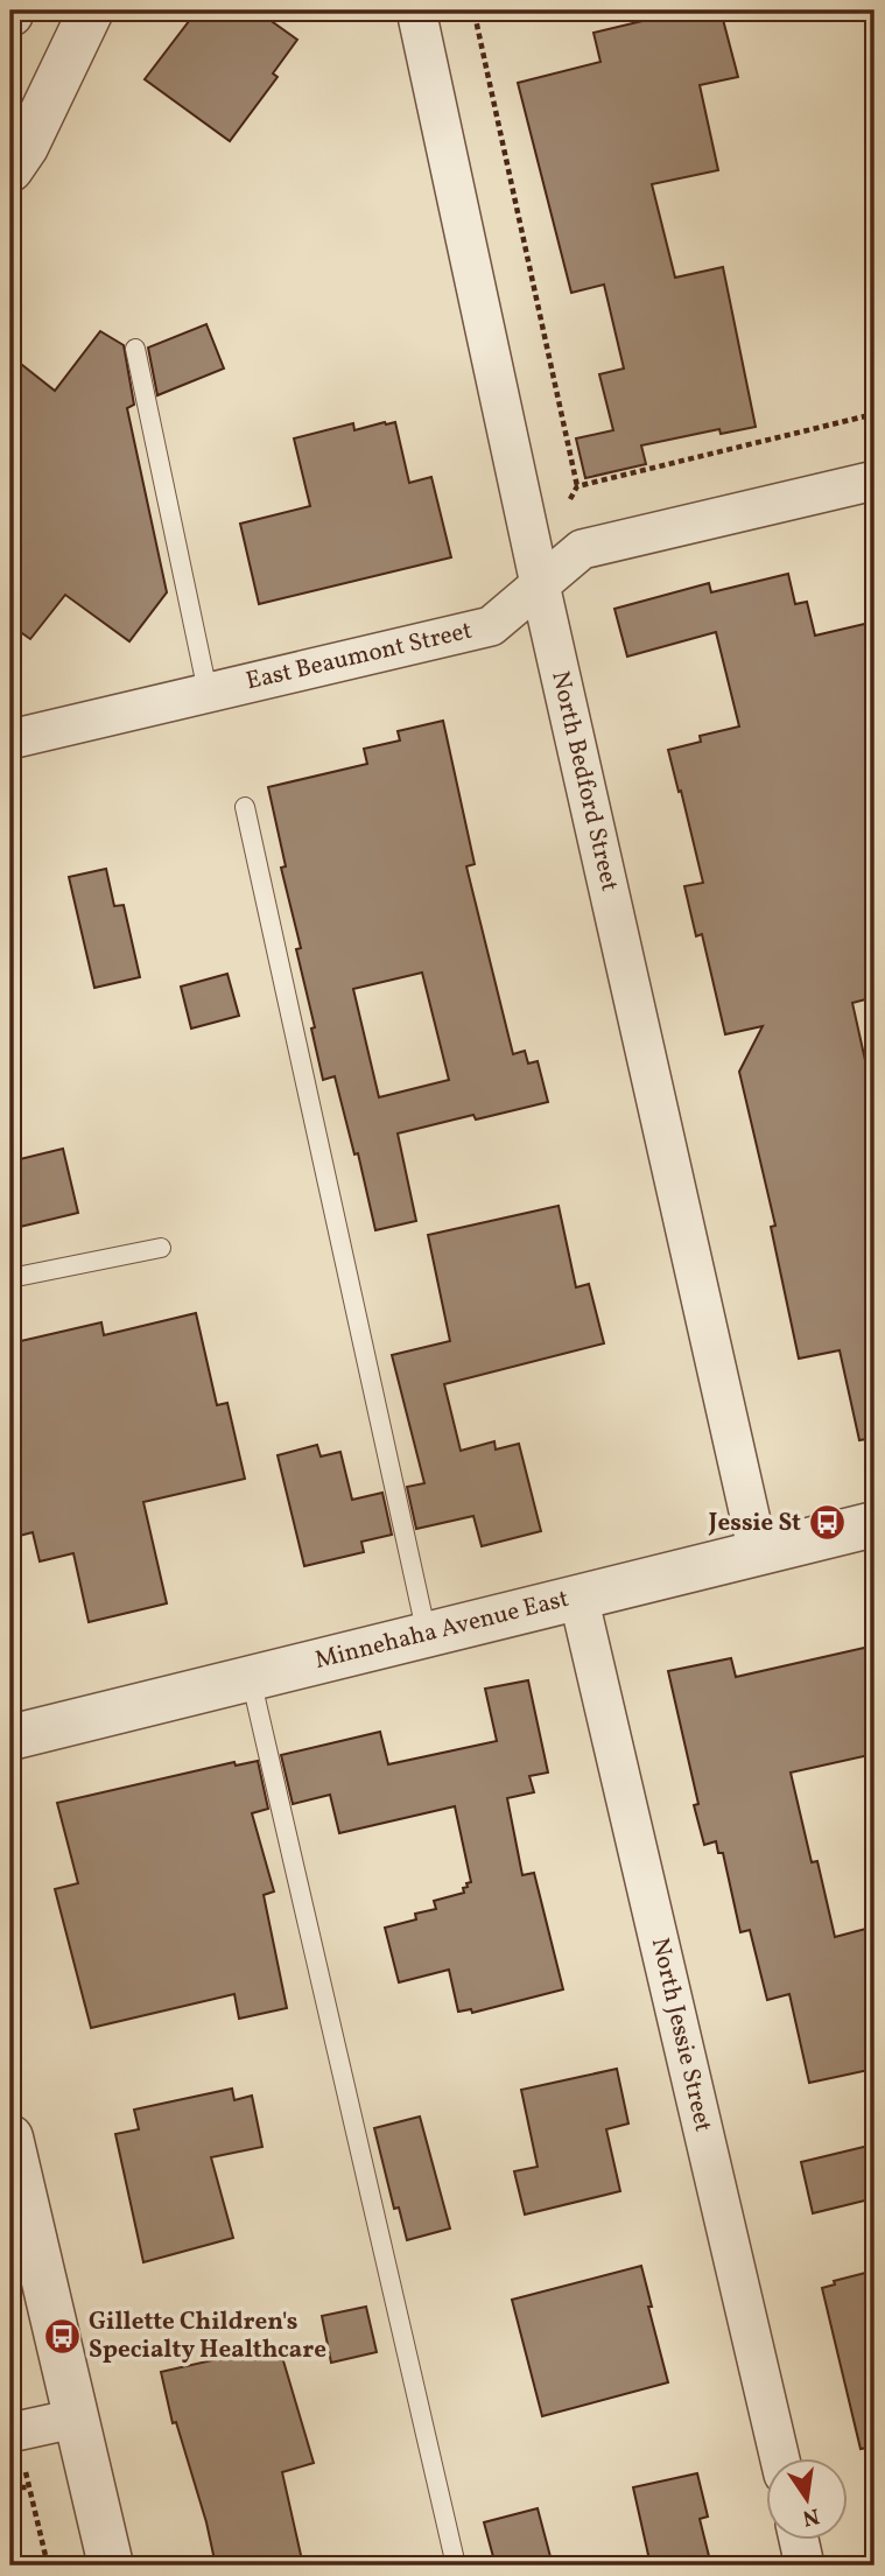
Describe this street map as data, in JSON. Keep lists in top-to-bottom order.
{
  "streets": {
    "street": [
      "East Beaumont Street",
      "North Bedford Street",
      "Minnehaha Avenue East",
      "North Jessie Street"
    ]
  },
  "crossings": [
    ["East Beaumont Street", "North Bedford Street"],
    ["North Bedford Street", "Minnehaha Avenue East"],
    ["Minnehaha Avenue East", "North Jessie Street"]
  ],
  "places": {
    "bus stop": ["Jessie St", "Gillette Children's Specialty Healthcare"]
  },
  "north": "bottom"
}
